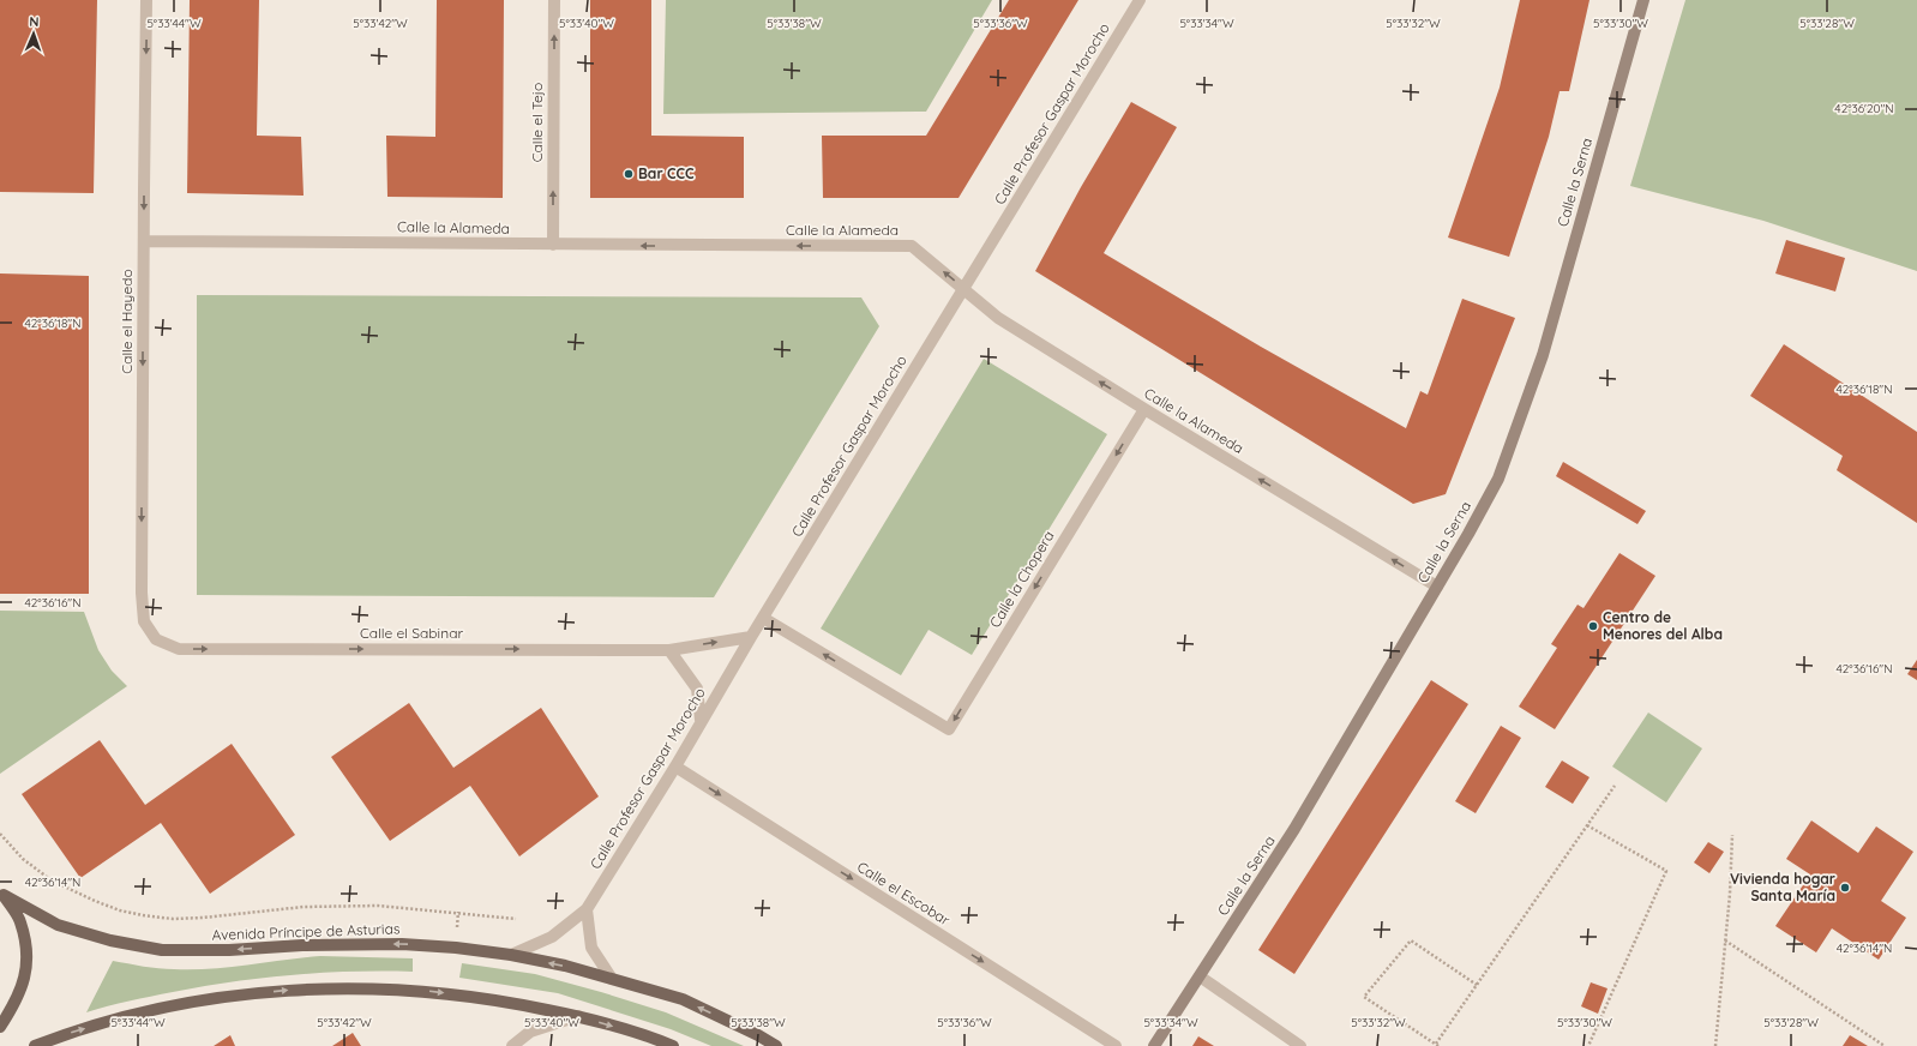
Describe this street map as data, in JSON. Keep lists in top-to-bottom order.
{
  "streets": {
    "main road": ["Avenida Príncipe de Asturias"],
    "street": [
      "Calle Profesor Gaspar Morocho",
      "Calle el Tejo",
      "Calle la Serna",
      "Calle la Alameda",
      "Calle el Hayedo",
      "Calle la Chopera",
      "Calle el Sabinar",
      "Calle el Escobar"
    ]
  },
  "crossings": [
    ["Calle Profesor Gaspar Morocho", "Calle la Alameda"],
    ["Calle Profesor Gaspar Morocho", "Calle la Chopera"],
    ["Calle Profesor Gaspar Morocho", "Calle el Sabinar"],
    ["Calle Profesor Gaspar Morocho", "Calle el Escobar"],
    ["Calle Profesor Gaspar Morocho", "Avenida Príncipe de Asturias"],
    ["Calle el Tejo", "Calle la Alameda"],
    ["Calle la Serna", "Calle la Alameda"],
    ["Calle la Alameda", "Calle el Hayedo"],
    ["Calle la Alameda", "Calle la Chopera"],
    ["Calle el Hayedo", "Calle el Sabinar"]
  ],
  "one_way": [
    "Calle el Tejo",
    "Calle la Alameda",
    "Calle el Hayedo",
    "Calle el Sabinar",
    "Calle el Escobar"
  ],
  "places": ["Bar CCC", "Centro de Menores del Alba", "Vivienda hogar Santa María"],
  "north": "top",
  "coordinates": [
    "5°33'44\"W",
    "5°33'42\"W",
    "5°33'40\"W",
    "5°33'38\"W",
    "5°33'36\"W",
    "5°33'34\"W",
    "5°33'32\"W",
    "5°33'30\"W",
    "5°33'28\"W",
    "42°36'20\"N",
    "42°36'18\"N",
    "42°36'16\"N",
    "42°36'14\"N"
  ]
}
